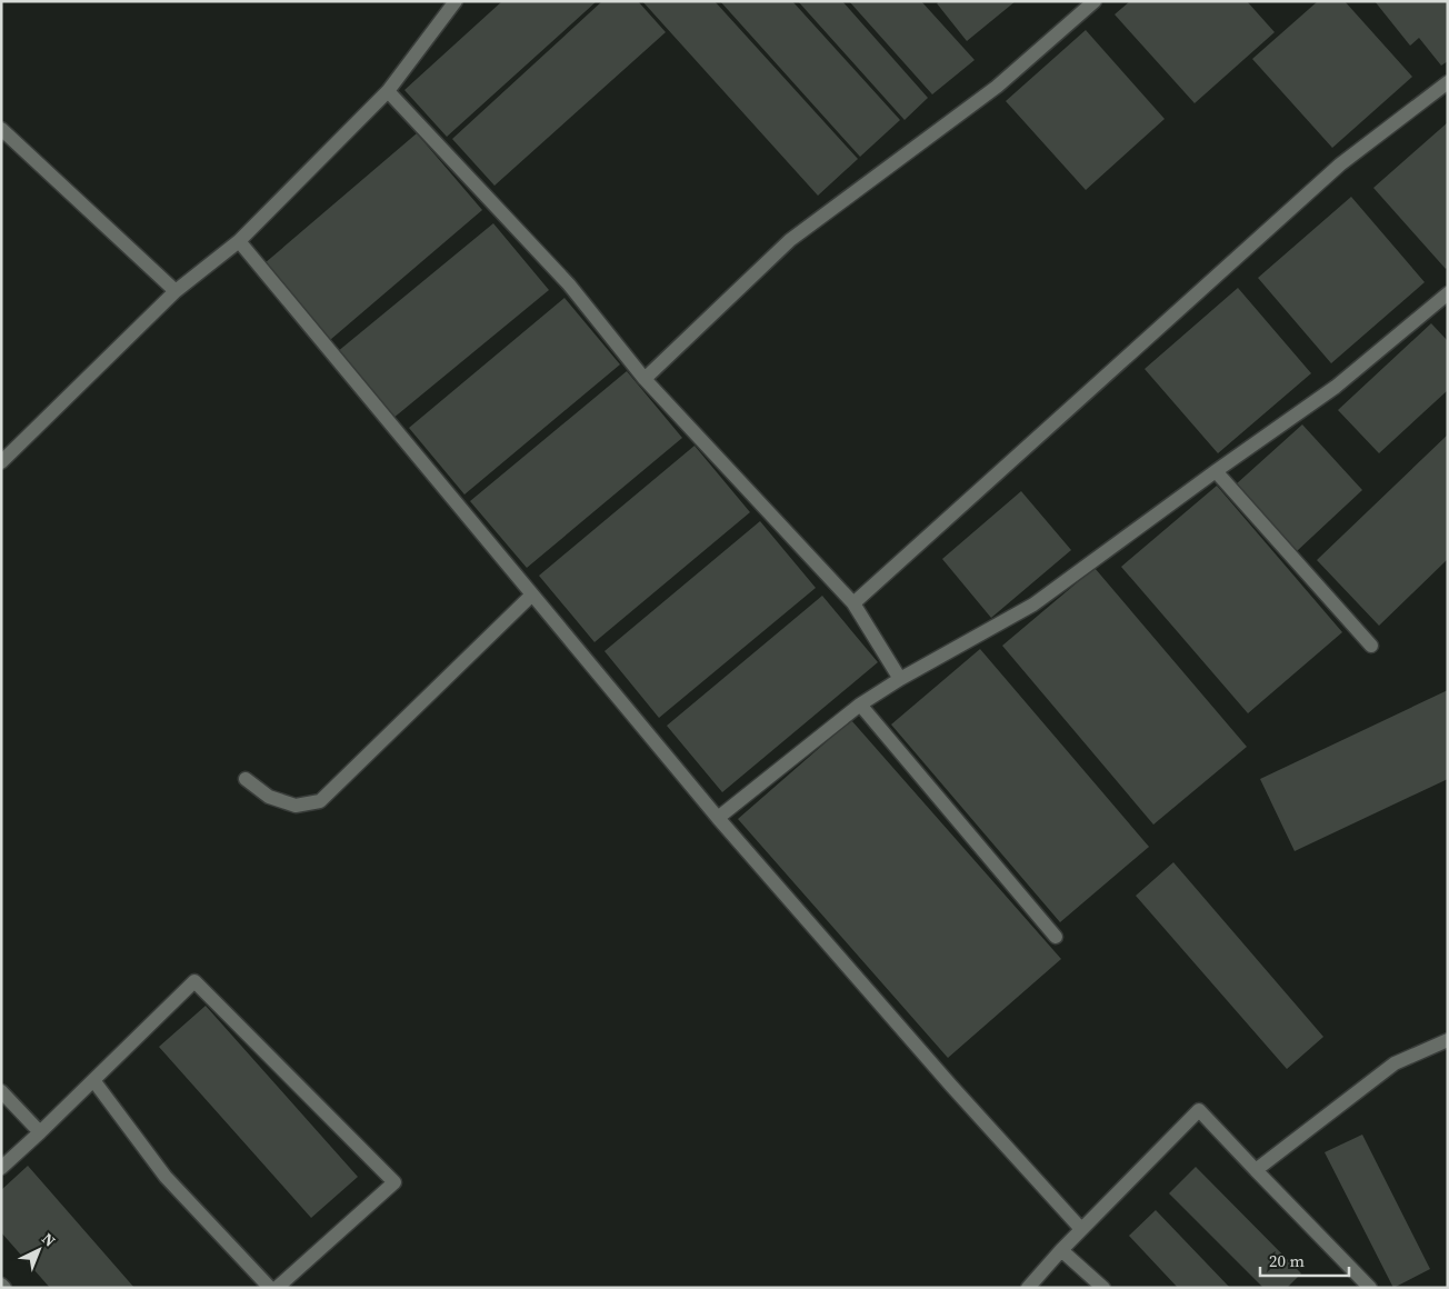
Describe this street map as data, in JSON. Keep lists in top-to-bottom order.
{
  "scale_bar": "20 m",
  "north": "top right"
}
